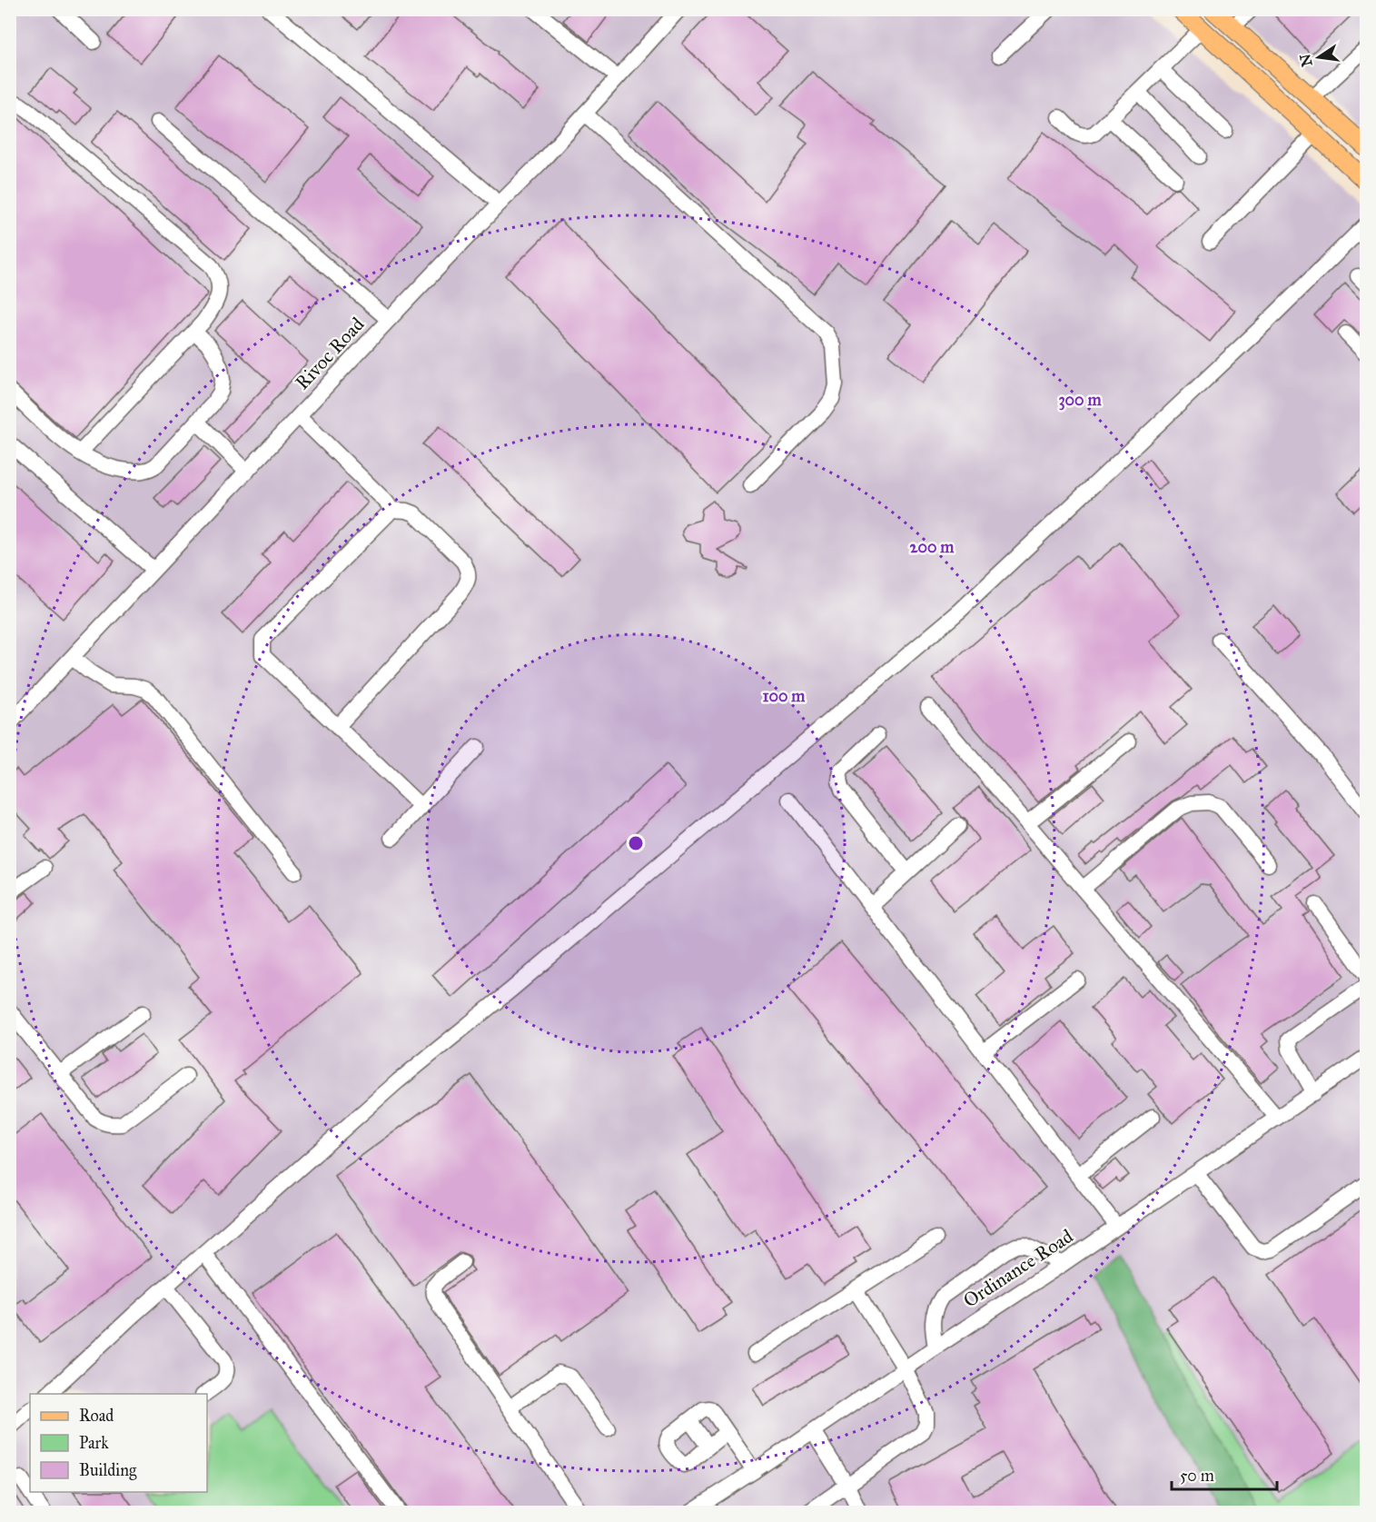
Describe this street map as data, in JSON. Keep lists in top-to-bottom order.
{
  "streets": {
    "street": ["Rivoc Road", "Ordinance Road"]
  },
  "legend": ["Road", "Park", "Building"],
  "scale_bar": "50 m",
  "north": "left",
  "rings": ["300 m", "200 m", "100 m"]
}
